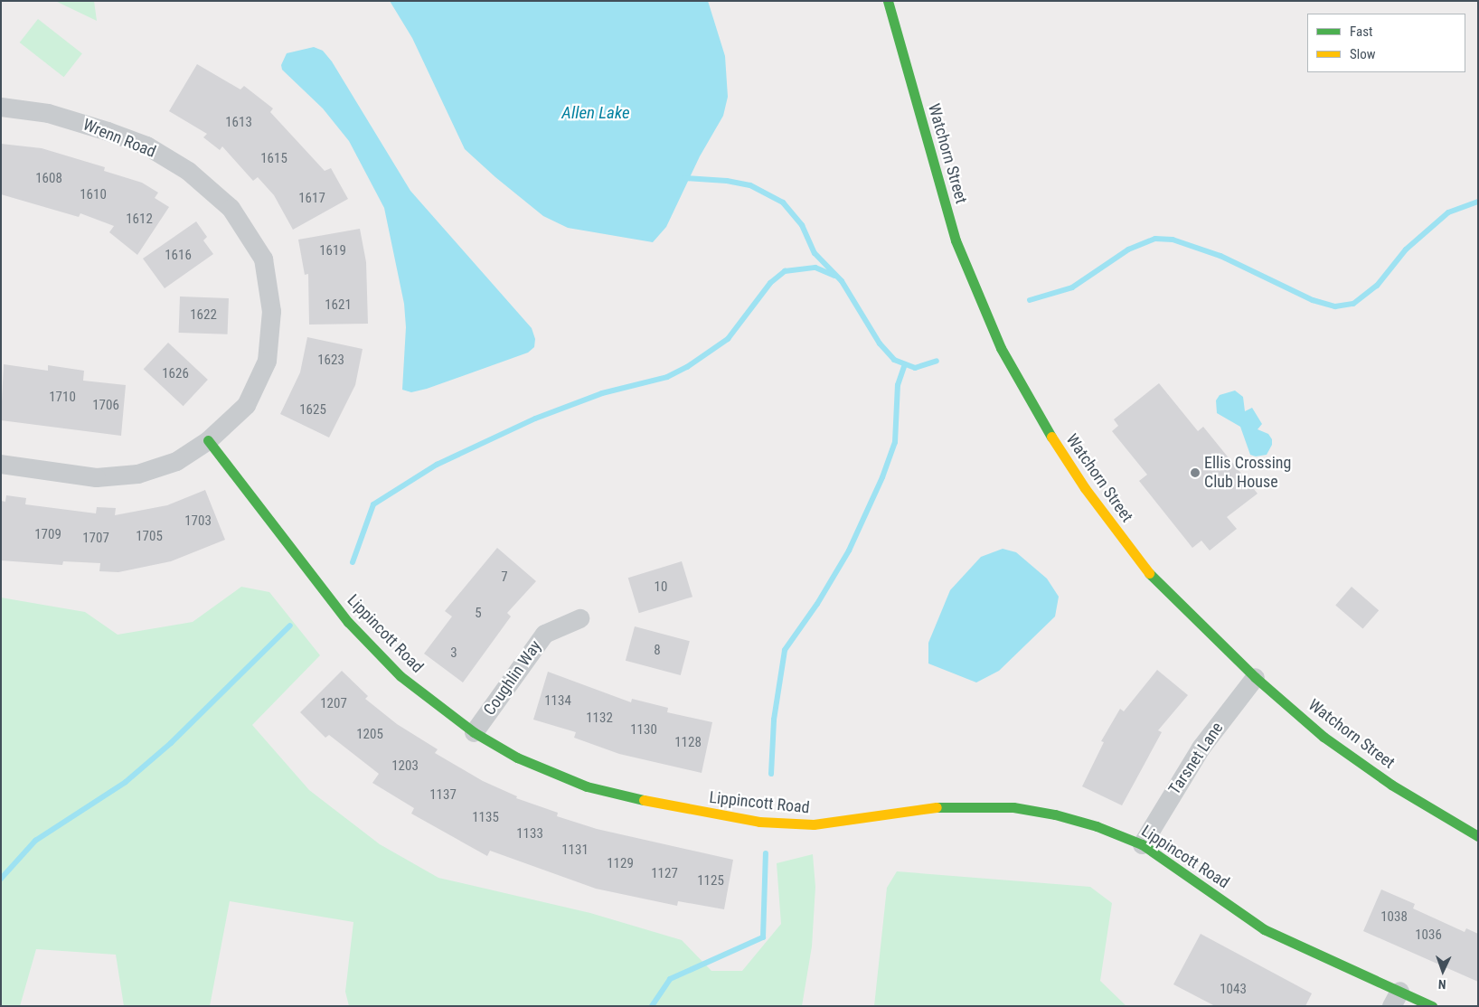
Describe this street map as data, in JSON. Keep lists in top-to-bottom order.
{
  "streets": {
    "street": [
      "Wrenn Road",
      "Watchorn Street",
      "Lippincott Road",
      "Coughlin Way",
      "Tarsnet Lane"
    ]
  },
  "crossings": [
    ["Wrenn Road", "Lippincott Road"],
    ["Watchorn Street", "Tarsnet Lane"],
    ["Lippincott Road", "Coughlin Way"],
    ["Lippincott Road", "Tarsnet Lane"]
  ],
  "water": ["Allen Lake"],
  "places": ["Ellis Crossing Club House"],
  "house_numbers": [
    "1613",
    "1615",
    "1608",
    "1610",
    "1617",
    "1612",
    "1619",
    "1616",
    "1621",
    "1622",
    "1623",
    "1626",
    "1710",
    "1706",
    "1625",
    "1703",
    "1709",
    "1705",
    "1707",
    "7",
    "10",
    "5",
    "8",
    "3",
    "1134",
    "1207",
    "1132",
    "1130",
    "1205",
    "1128",
    "1203",
    "1137",
    "1135",
    "1133",
    "1131",
    "1129",
    "1127",
    "1125",
    "1038",
    "1036",
    "1043"
  ],
  "legend": ["Fast", "Slow"],
  "north": "bottom"
}
